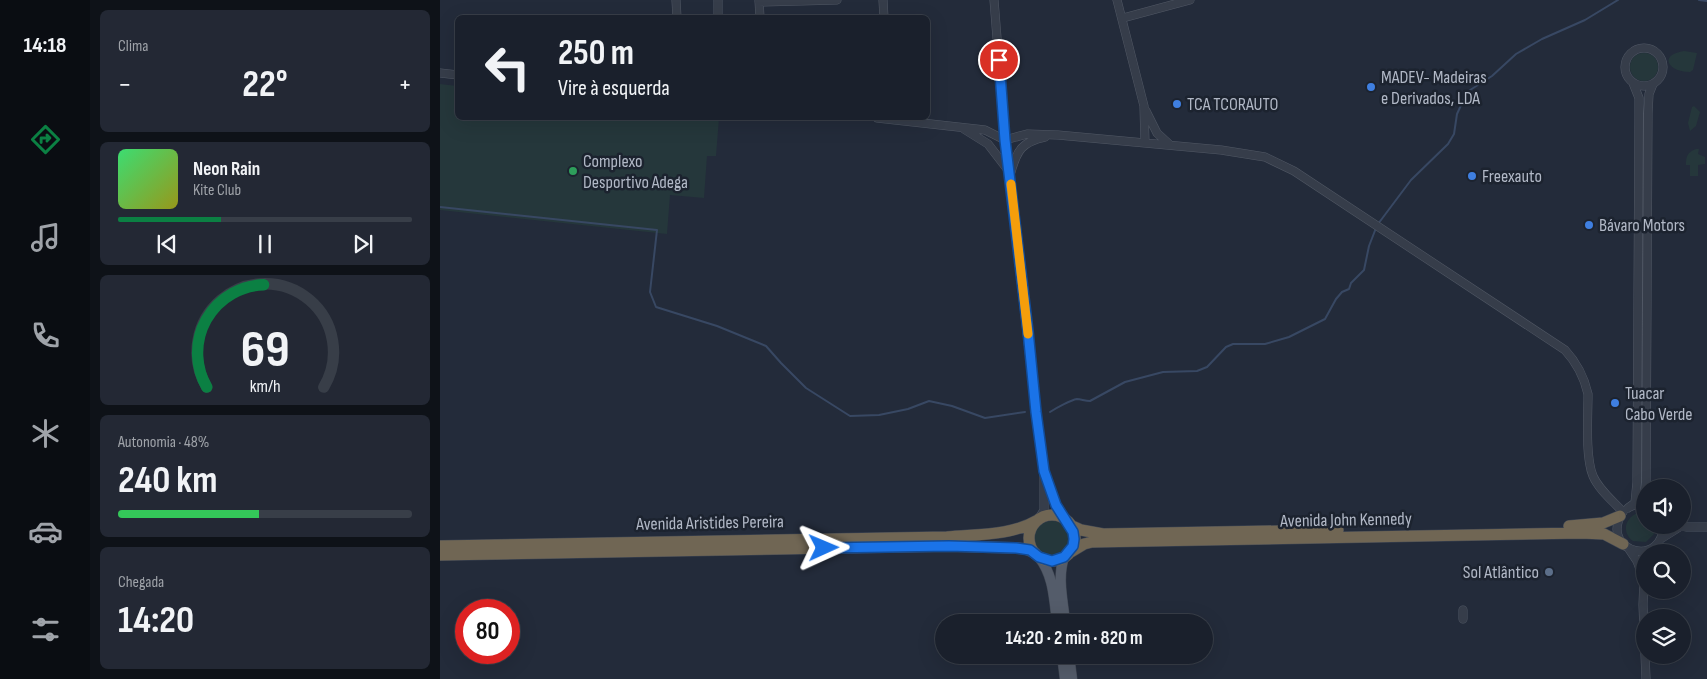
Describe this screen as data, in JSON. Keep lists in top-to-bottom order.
{
  "streets": {
    "highway": ["Avenida John Kennedy", "Avenida Aristides Pereira"]
  },
  "crossings": [
    ["Avenida John Kennedy", "Avenida Aristides Pereira"]
  ],
  "places": [
    "MADEV- Madeiras e Derivados, LDA",
    "TCA TCORAUTO",
    "Complexo Desportivo Adega",
    "Freexauto",
    "Bávaro Motors",
    "Tuacar Cabo Verde",
    "Sol Atlântico"
  ],
  "page": {
    "tabs": "14:18",
    "tile": [
      "Clima",
      ["Autonomia · 48%", "240 km"],
      ["Chegada", "14:20"]
    ],
    "turn": ["250 m", "Vire à esquerda"],
    "heat": ["−", "22°", "+"],
    "song": ["Neon Rain", "Kite Club"],
    "limit": "80",
    "trip": "14:20 · 2 min · 820 m",
    "gauge": ["69", "km/h"]
  }
}
